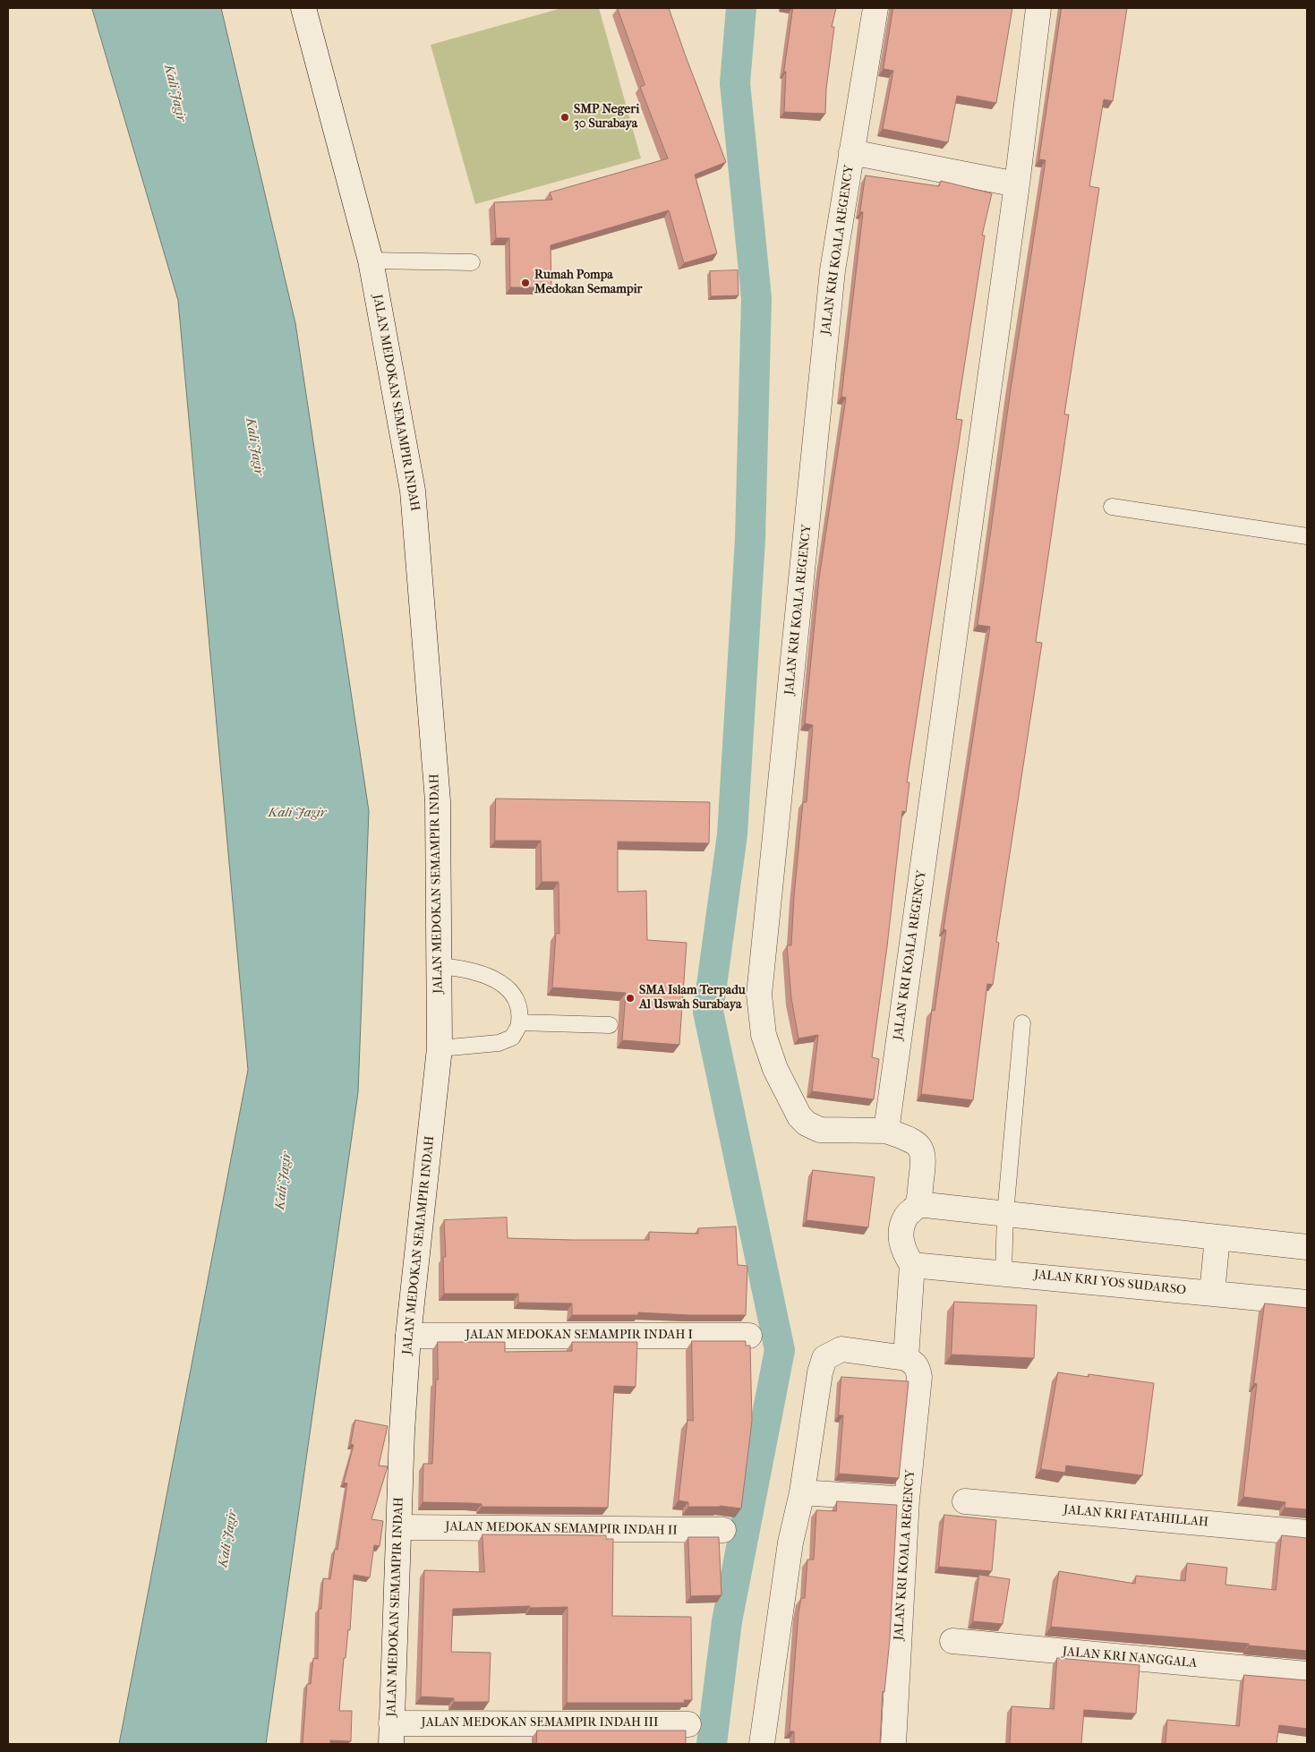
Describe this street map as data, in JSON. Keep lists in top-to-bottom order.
{
  "streets": {
    "street": [
      "JALAN KRI KOALA REGENCY",
      "JALAN MEDOKAN SEMAMPIR INDAH",
      "JALAN KRI YOS SUDARSO",
      "JALAN MEDOKAN SEMAMPIR INDAH I",
      "JALAN KRI FATAHILLAH",
      "JALAN MEDOKAN SEMAMPIR INDAH II",
      "JALAN KRI NANGGALA",
      "JALAN MEDOKAN SEMAMPIR INDAH III"
    ]
  },
  "crossings": [
    ["JALAN KRI KOALA REGENCY", "JALAN KRI YOS SUDARSO"],
    ["JALAN MEDOKAN SEMAMPIR INDAH", "JALAN MEDOKAN SEMAMPIR INDAH I"],
    ["JALAN MEDOKAN SEMAMPIR INDAH", "JALAN MEDOKAN SEMAMPIR INDAH II"],
    ["JALAN MEDOKAN SEMAMPIR INDAH", "JALAN MEDOKAN SEMAMPIR INDAH III"]
  ],
  "water": ["Kali Jagir"],
  "places": ["SMP Negeri 30 Surabaya", "Rumah Pompa Medokan Semampir", "SMA Islam Terpadu Al Uswah Surabaya"]
}
